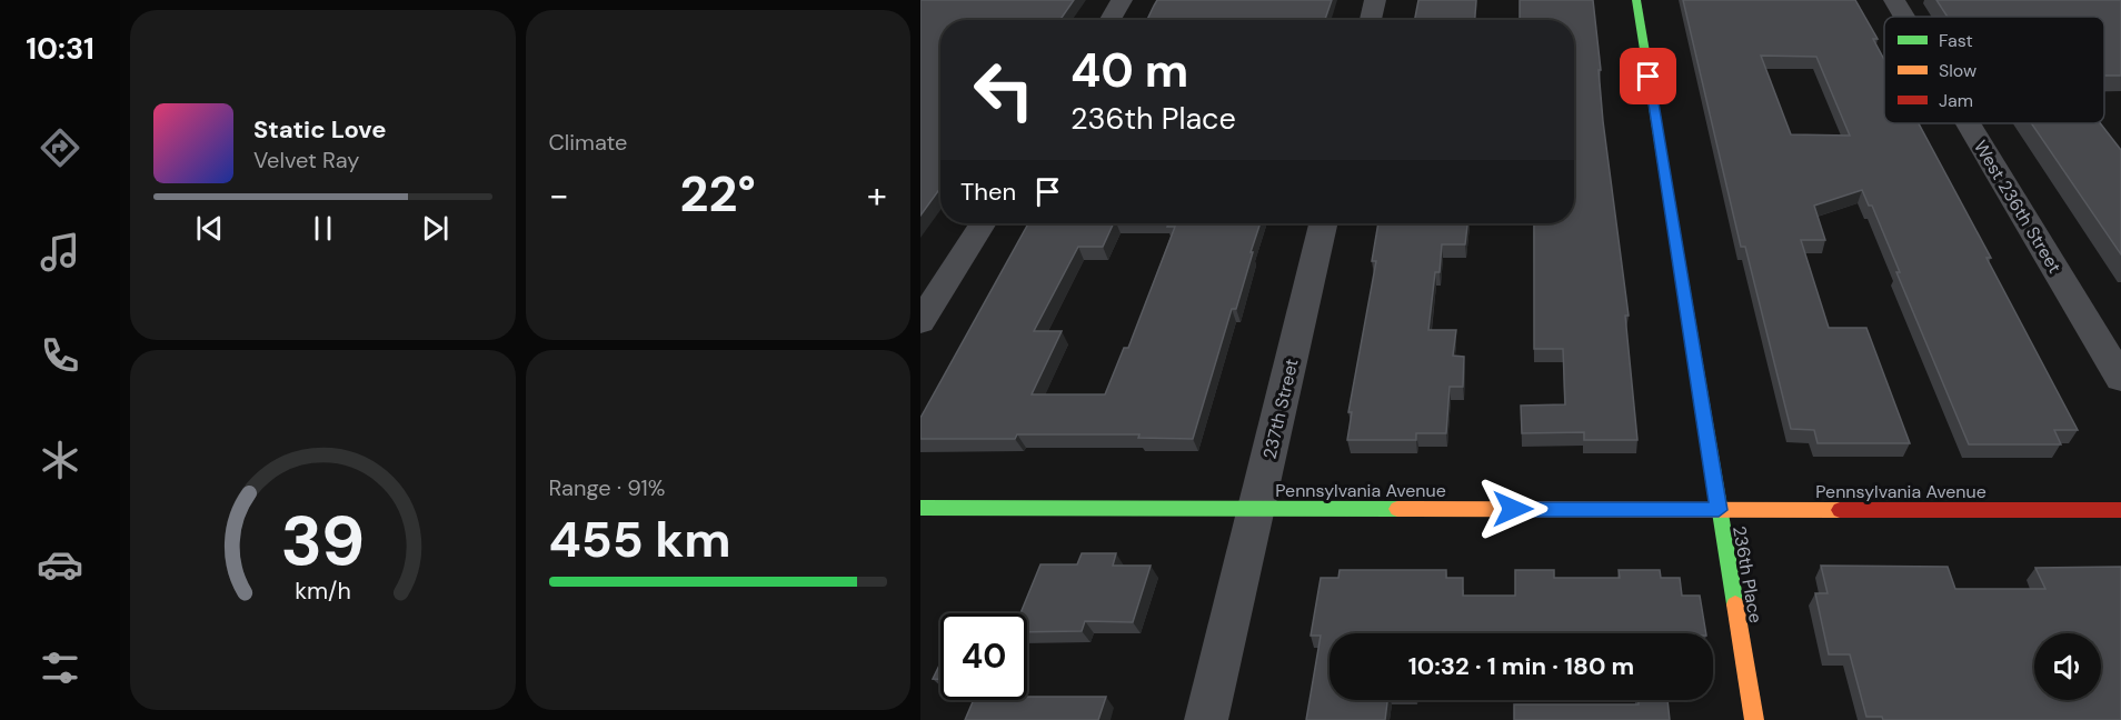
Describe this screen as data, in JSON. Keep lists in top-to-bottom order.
{
  "streets": {
    "street": [
      "West 236th Street",
      "237th Street",
      "Pennsylvania Avenue",
      "236th Place"
    ]
  },
  "crossings": [
    ["237th Street", "Pennsylvania Avenue"],
    ["Pennsylvania Avenue", "236th Place"]
  ],
  "legend": ["Fast", "Slow", "Jam"],
  "page": {
    "tabs": "10:31",
    "tile": [
      "Climate",
      ["Range · 91%", "455 km"]
    ],
    "turn": ["40 m", "236th Place"],
    "song": ["Static Love", "Velvet Ray"],
    "then": "Then",
    "heat": ["−", "22°", "+"],
    "limit": "40",
    "trip": "10:32 · 1 min · 180 m",
    "gauge": ["39", "km/h"]
  }
}
